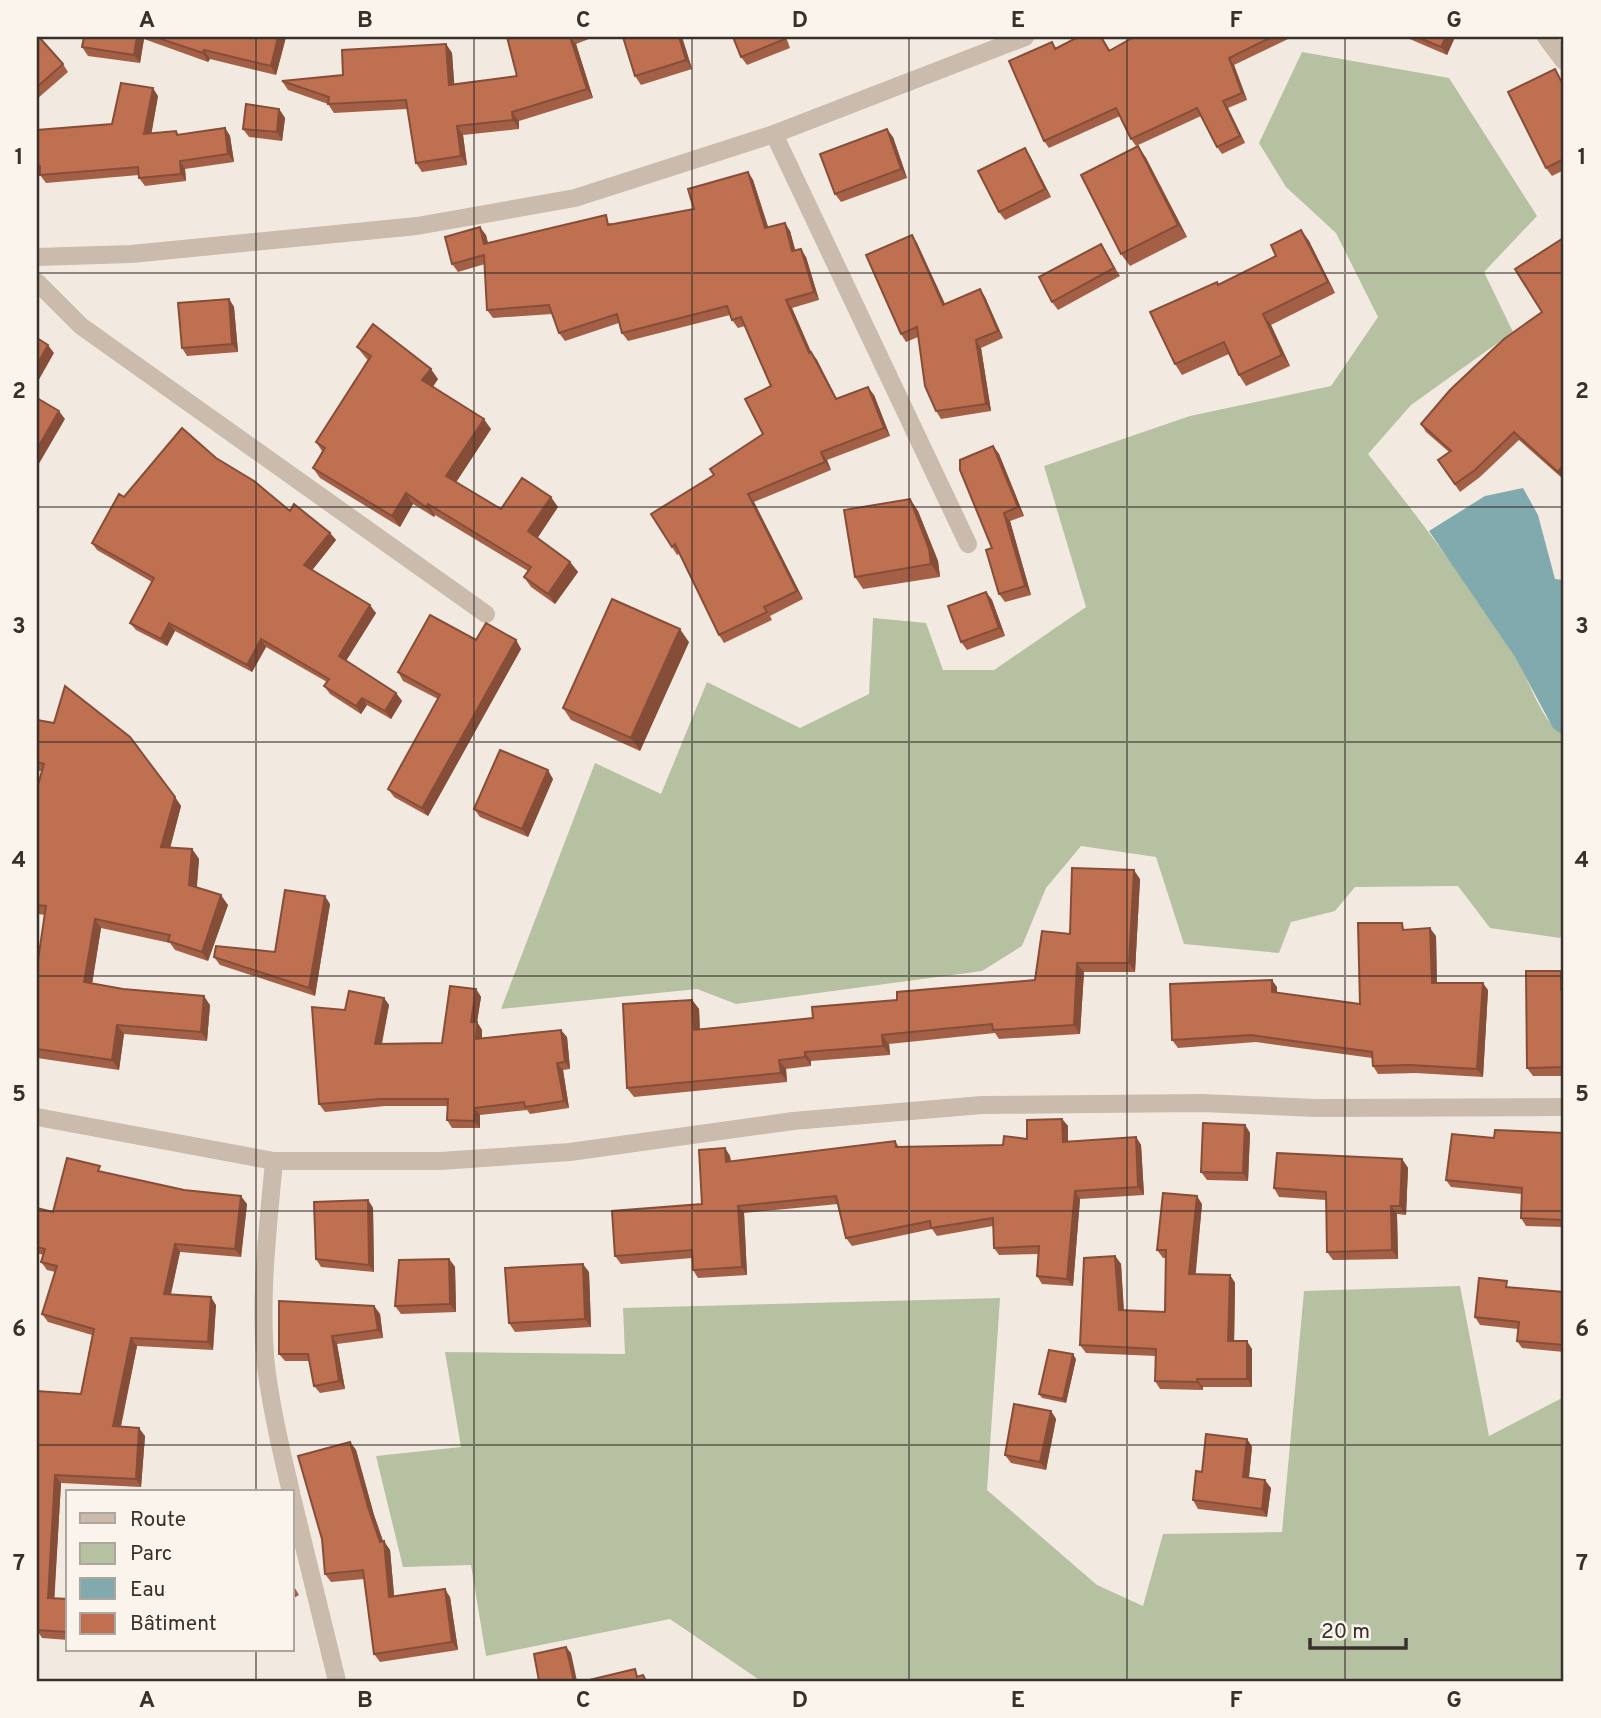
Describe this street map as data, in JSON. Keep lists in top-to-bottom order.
{
  "legend": [
    "Route",
    "Parc",
    "Eau",
    "Bâtiment"
  ],
  "scale_bar": "20 m",
  "grid": {
    "columns": [
      "A",
      "B",
      "C",
      "D",
      "E",
      "F",
      "G"
    ],
    "rows": [
      "1",
      "2",
      "3",
      "4",
      "5",
      "6",
      "7"
    ]
  }
}
